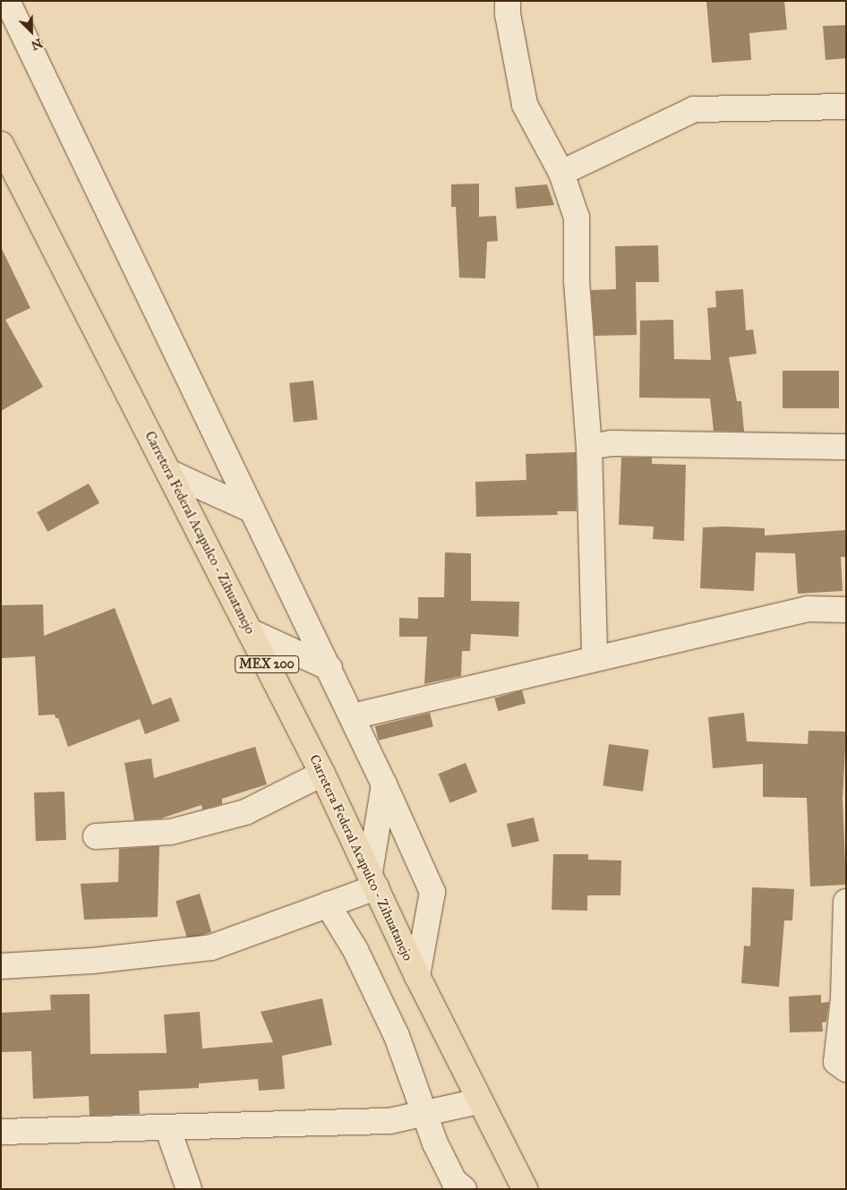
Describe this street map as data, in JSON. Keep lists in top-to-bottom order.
{
  "streets": {
    "main road": ["Carretera Federal Acapulco - Zihuatanejo", "MEX 200"]
  },
  "north": "bottom right"
}
